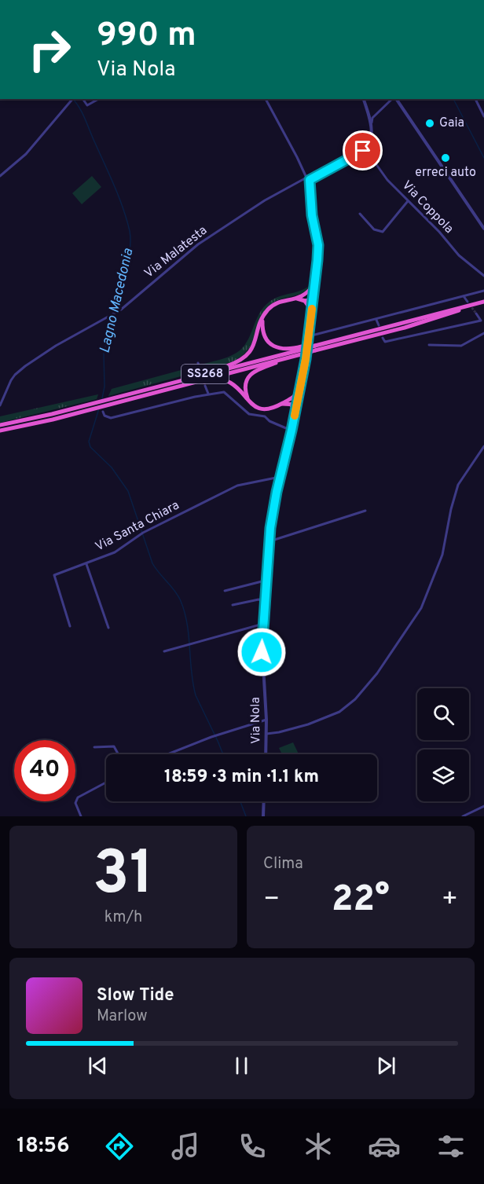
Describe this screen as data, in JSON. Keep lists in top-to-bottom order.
{
  "streets": {
    "highway": ["SS268"],
    "street": [
      "Via Coppola",
      "Via Malatesta",
      "Via Santa Chiara",
      "Via Nola"
    ]
  },
  "crossings": [
    ["Via Santa Chiara", "Via Nola"]
  ],
  "water": ["Lagno Macedonia"],
  "places": ["Gaia", "erreci auto"],
  "page": {
    "turn": ["990 m", "Via Nola"],
    "limit": "40",
    "trip": "18:59 · 3 min · 1.1 km",
    "tile": [
      ["31", "km/h"],
      "Clima"
    ],
    "heat": ["−", "22°", "+"],
    "song": ["Slow Tide", "Marlow"],
    "tabs": "18:56"
  }
}
